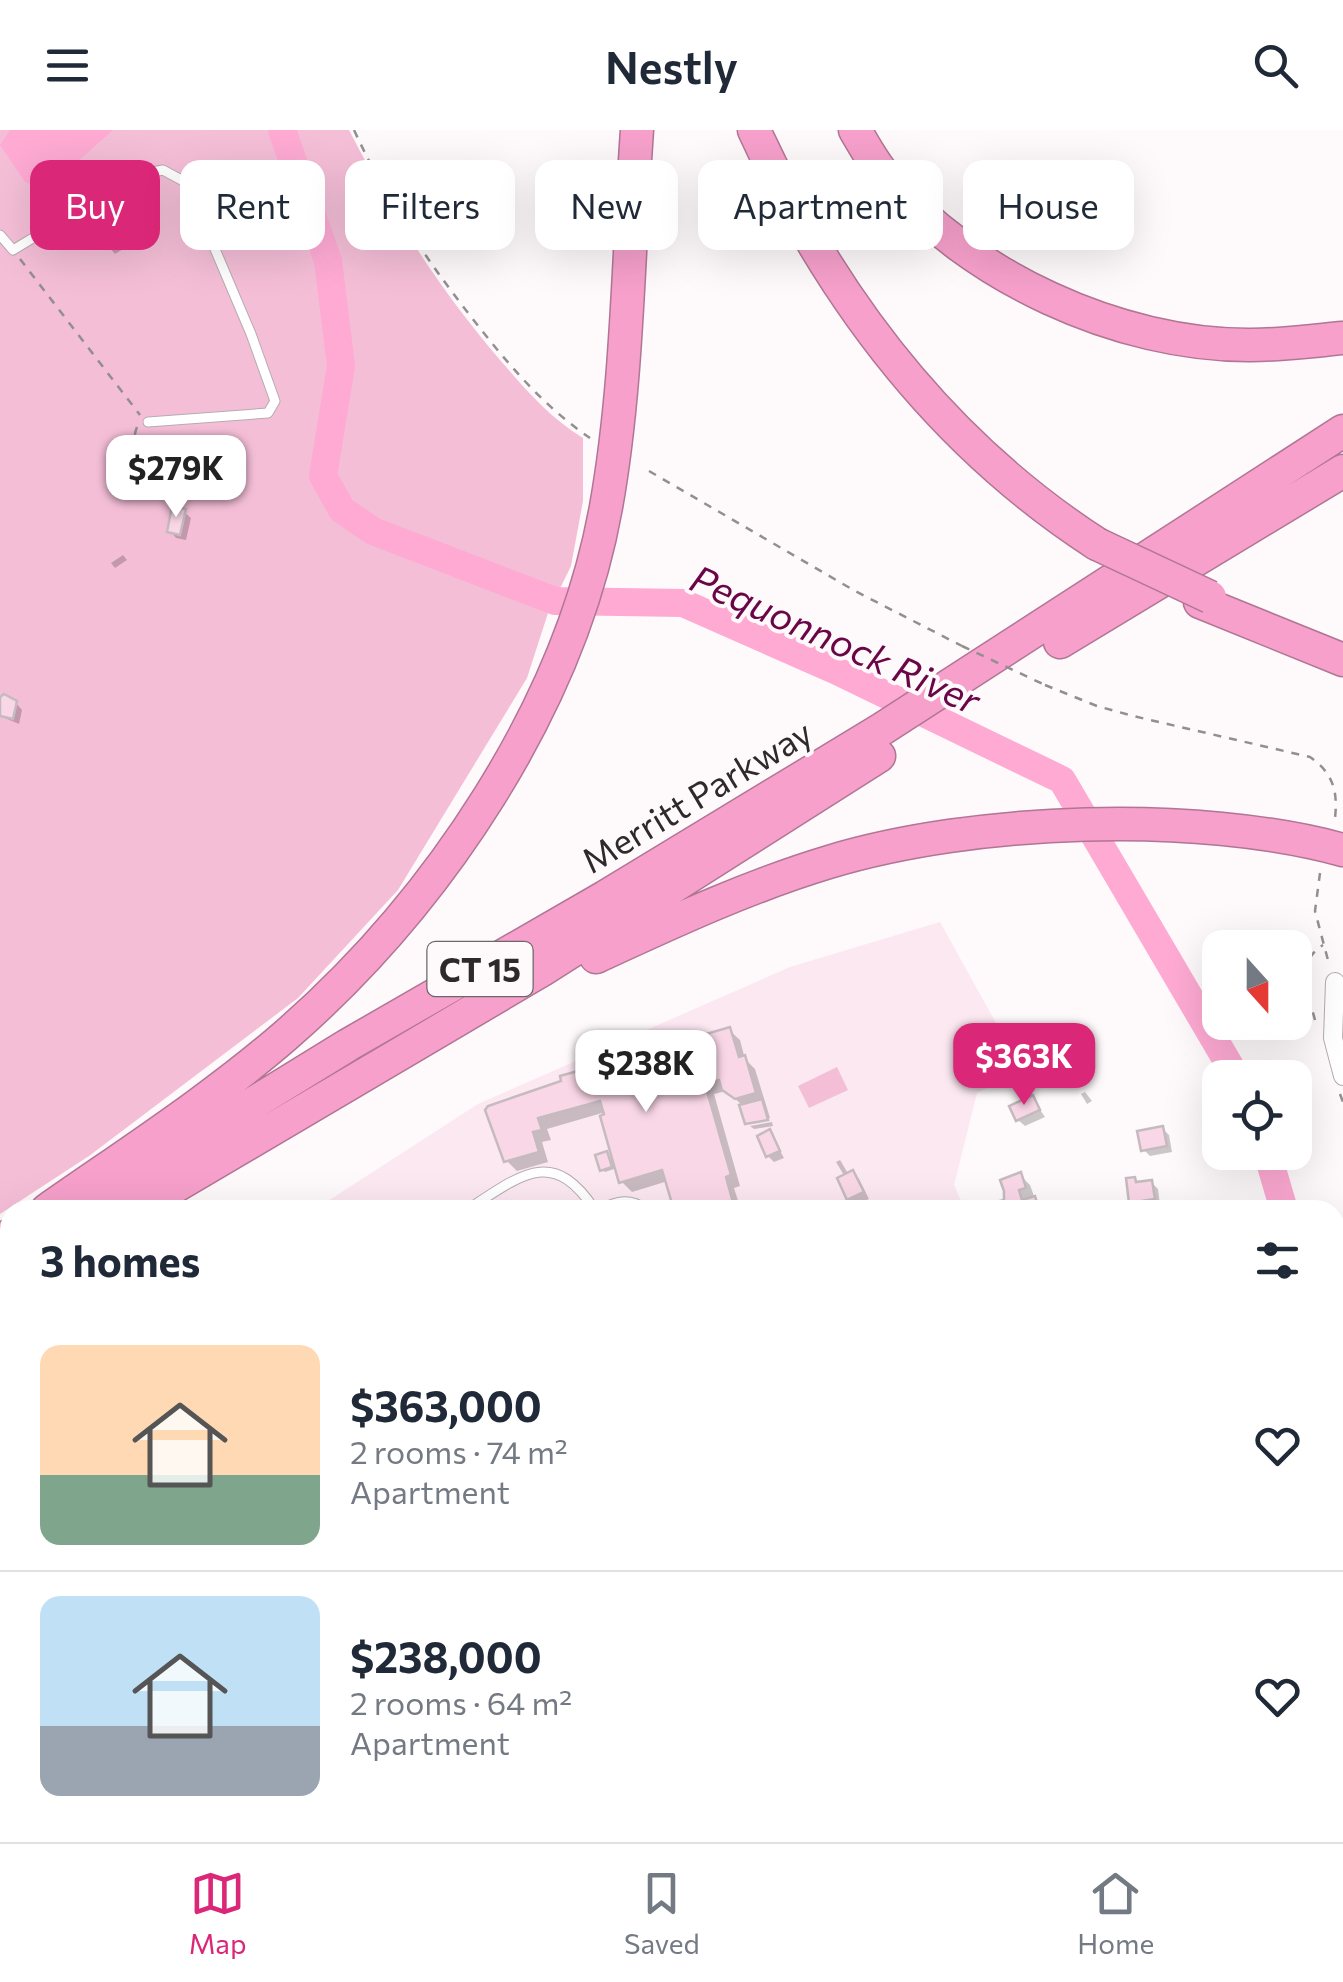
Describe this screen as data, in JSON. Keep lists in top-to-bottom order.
{
  "streets": {
    "highway": ["Merritt Parkway", "CT 15"]
  },
  "water": ["Pequonnock River"],
  "north": "bottom",
  "page": {
    "header": "Nestly",
    "chip": [
      "Buy",
      "Rent",
      "Filters",
      "New",
      "Apartment",
      "House"
    ],
    "price": ["$279K", "$363K", "$238K"],
    "heading": "3 homes",
    "list": [
      {
        "name": "$363,000",
        "note": "2 rooms · 74 m² · Apartment"
      },
      {
        "name": "$238,000",
        "note": "2 rooms · 64 m² · Apartment"
      }
    ],
    "tabs": ["Map", "Saved", "Home"]
  }
}
